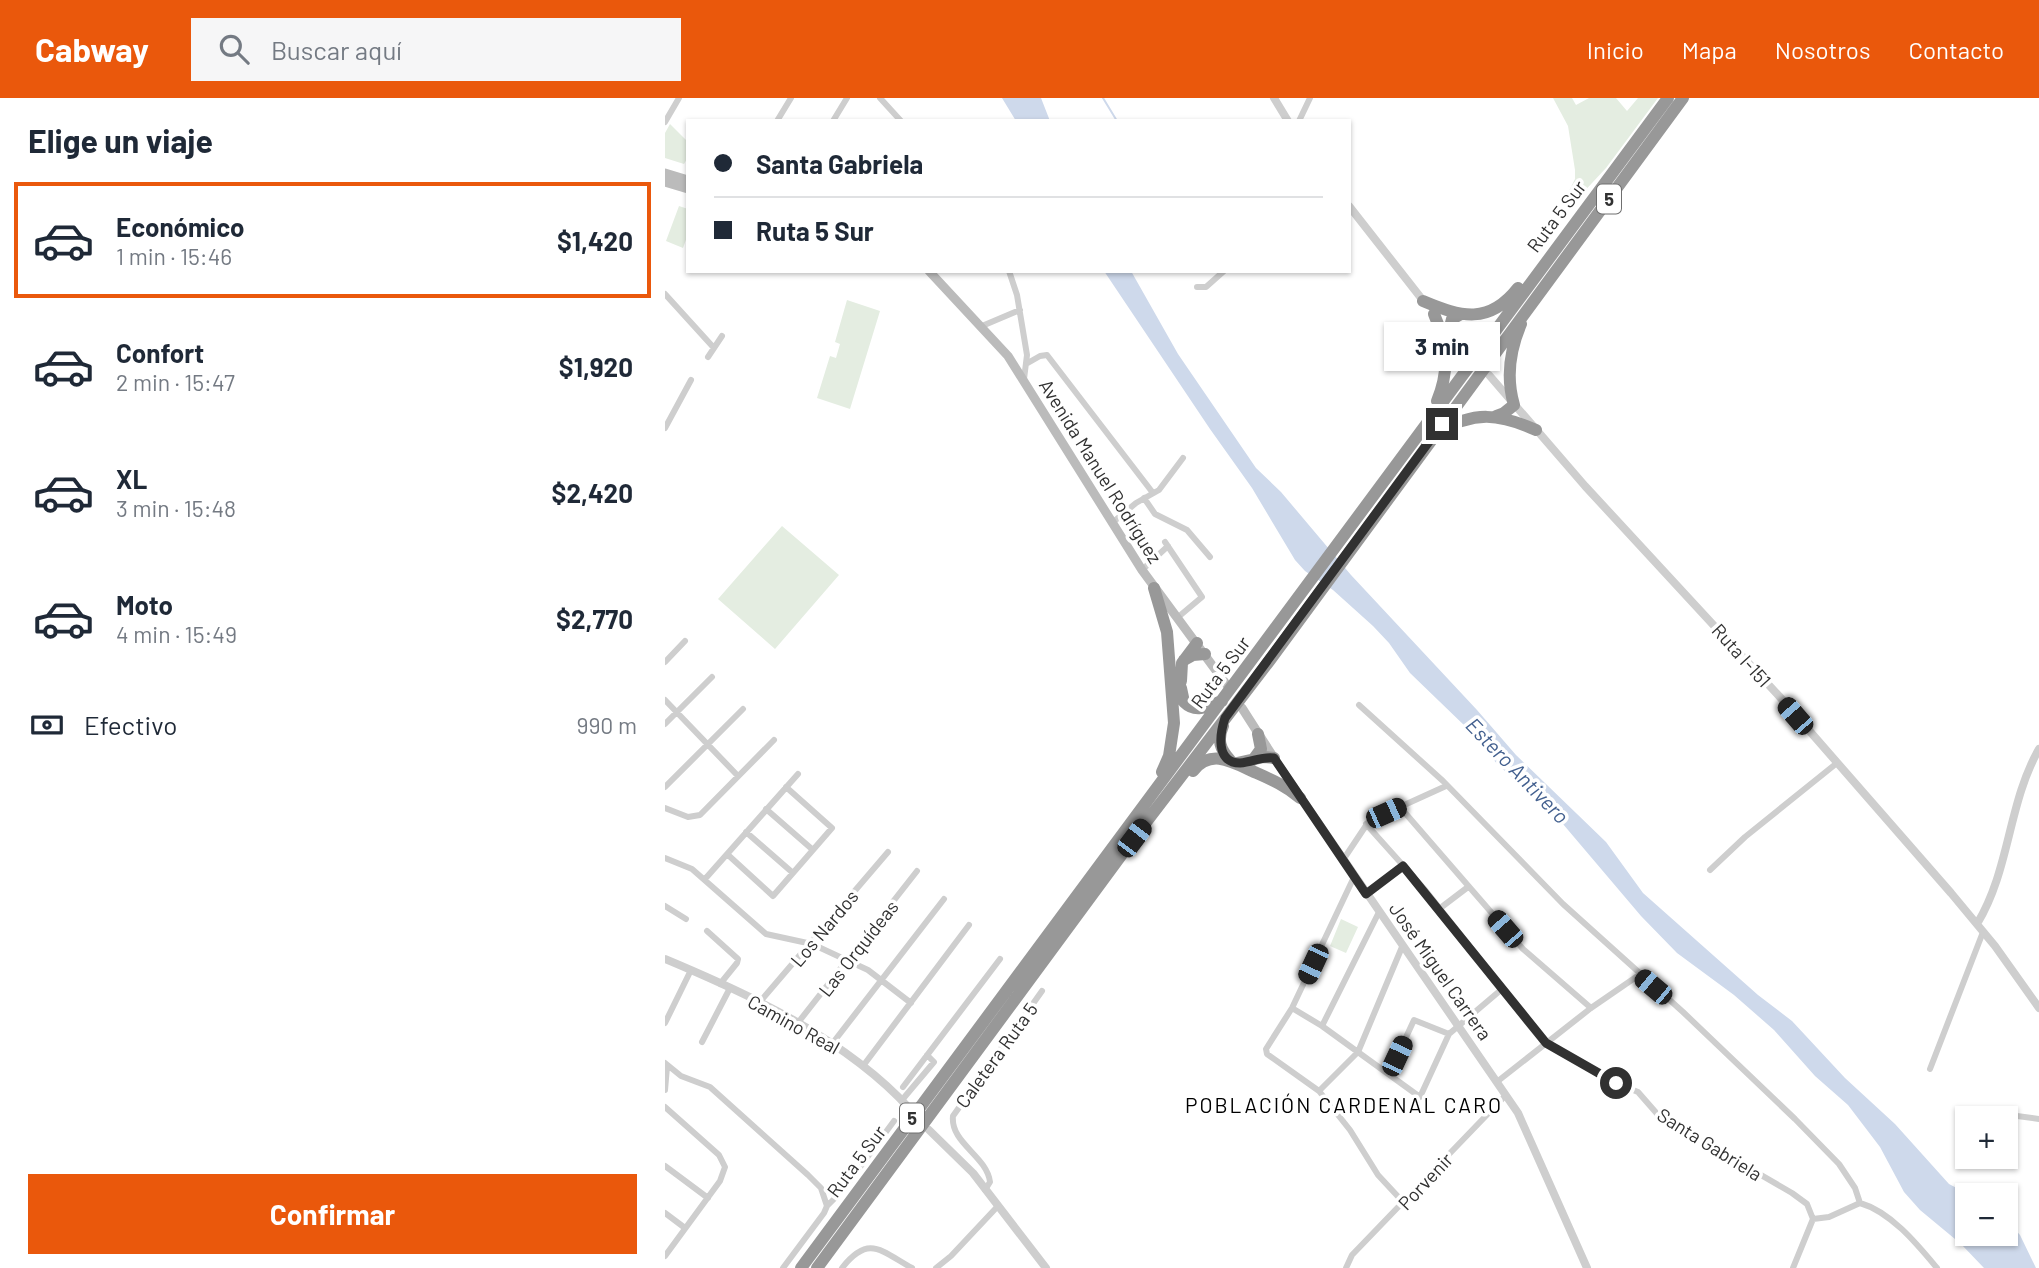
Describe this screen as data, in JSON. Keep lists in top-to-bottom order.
{
  "streets": {
    "highway": ["5", "Ruta 5 Sur"],
    "main road": ["Avenida Manuel Rodríguez", "José Miguel Carrera"],
    "street": [
      "Ruta I-151",
      "Los Nardos",
      "Las Orquídeas",
      "Camino Real",
      "Caletera Ruta 5",
      "Santa Gabriela",
      "Porvenir"
    ]
  },
  "crossings": [
    ["Los Nardos", "Camino Real"],
    ["Las Orquídeas", "Camino Real"],
    ["José Miguel Carrera", "Porvenir"]
  ],
  "districts": ["POBLACIÓN CARDENAL CARO"],
  "water": ["Estero Antivero"],
  "page": {
    "header": "Cabway",
    "search": "Buscar aquí",
    "nav": [
      "Inicio",
      "Mapa",
      "Nosotros",
      "Contacto"
    ],
    "heading": "Elige un viaje",
    "banner": ["Santa Gabriela", "Ruta 5 Sur"],
    "list": [
      {
        "name": "Económico",
        "note": "1 min · 15:46",
        "value": "$1,420"
      },
      {
        "name": "Confort",
        "note": "2 min · 15:47",
        "value": "$1,920"
      },
      {
        "name": "XL",
        "note": "3 min · 15:48",
        "value": "$2,420"
      },
      {
        "name": "Moto",
        "note": "4 min · 15:49",
        "value": "$2,770"
      }
    ],
    "bubble": "3 min",
    "pay": ["Efectivo", "990 m"],
    "map_buttons": ["+", "−"],
    "buttons": "Confirmar"
  }
}
